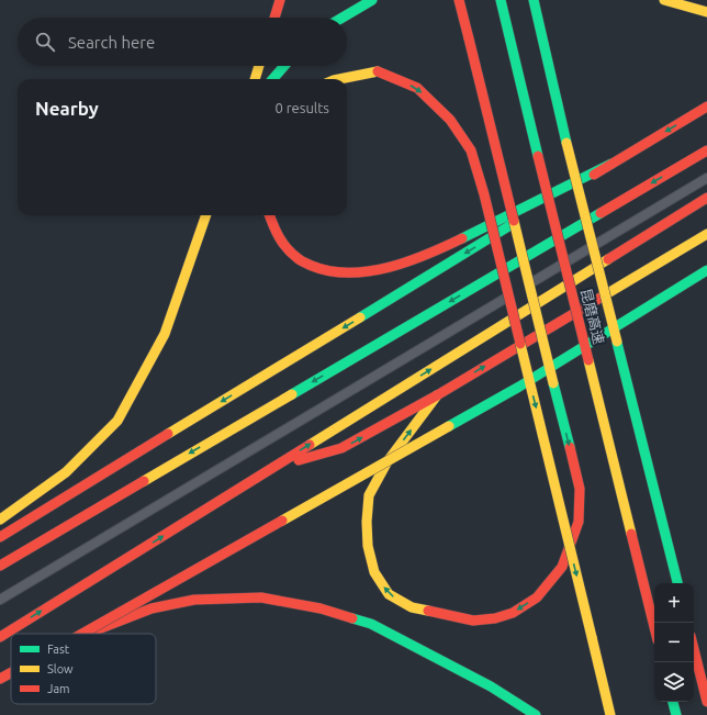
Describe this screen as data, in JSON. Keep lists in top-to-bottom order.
{
  "streets": {
    "main road": ["昆磨高速"]
  },
  "legend": ["Fast", "Slow", "Jam"],
  "page": {
    "search": "Search here",
    "heading": ["Nearby", "0 results"],
    "map_buttons": ["+", "−"]
  }
}
